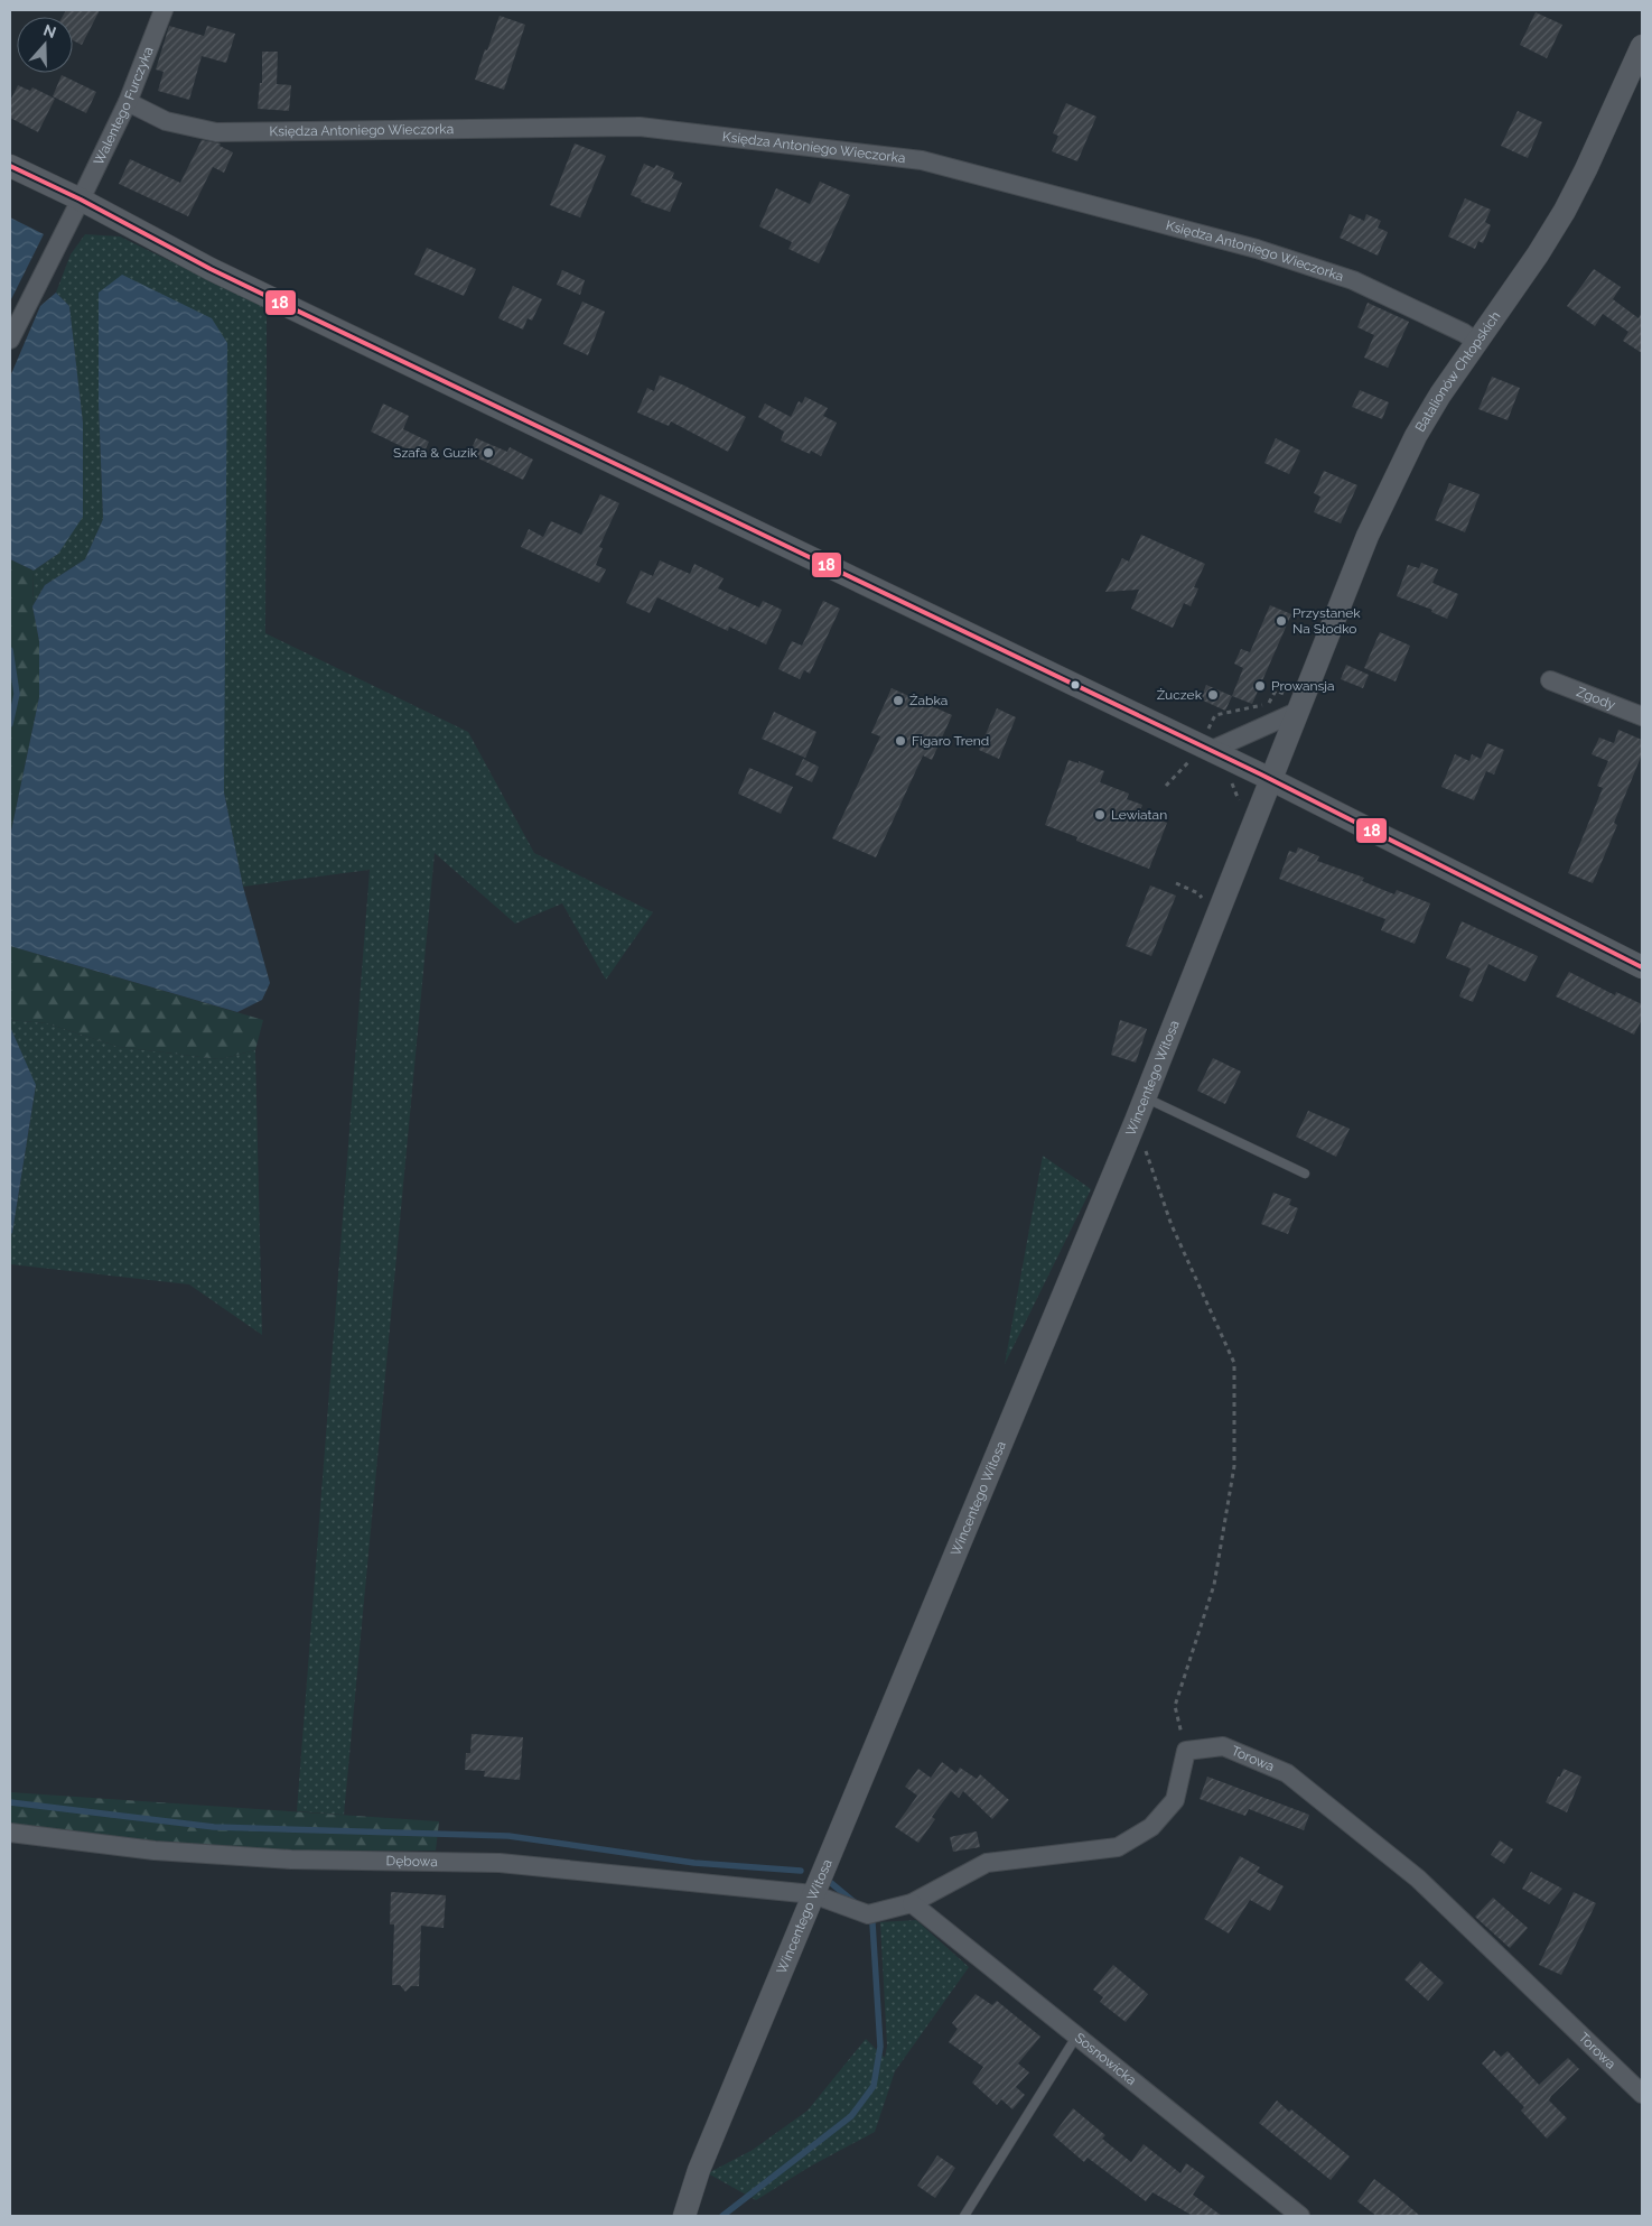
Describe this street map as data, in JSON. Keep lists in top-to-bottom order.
{
  "streets": {
    "street": [
      "Walentego Furczyka",
      "Księdza Antoniego Wieczorka",
      "Batalionów Chłopskich",
      "Zgody",
      "Wincentego Witosa",
      "Torowa",
      "Dębowa",
      "Sosnowicka"
    ]
  },
  "crossings": [
    ["Walentego Furczyka", "Księdza Antoniego Wieczorka"],
    ["Księdza Antoniego Wieczorka", "Batalionów Chłopskich"],
    ["Batalionów Chłopskich", "Wincentego Witosa"],
    ["Wincentego Witosa", "Dębowa"]
  ],
  "places": [
    "Szafa & Guzik",
    "Przystanek Na Słodko",
    "Prowansja",
    "Żuczek",
    "Żabka",
    "Figaro Trend",
    "Lewiatan"
  ],
  "lines": ["transit line 18"],
  "north": "top"
}
